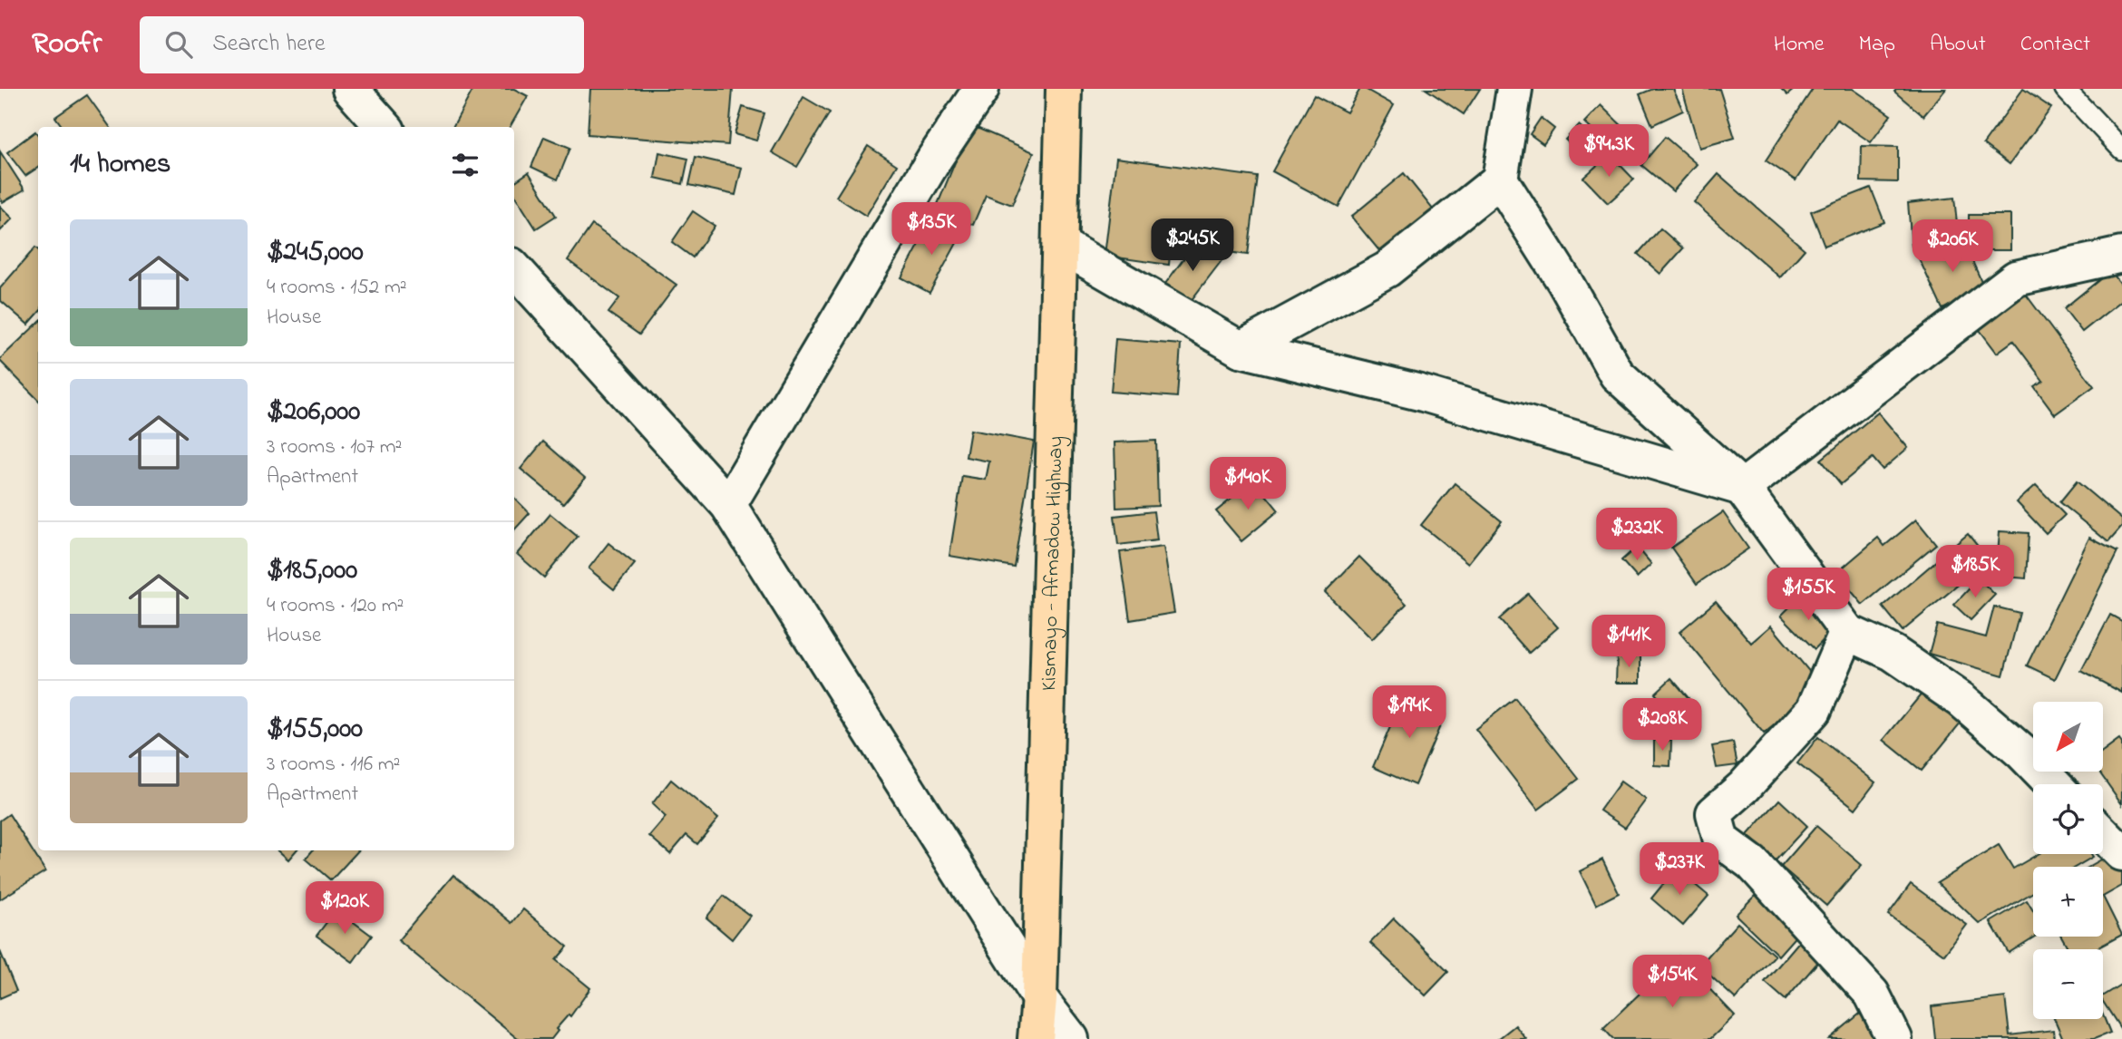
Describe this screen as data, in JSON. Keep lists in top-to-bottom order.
{
  "streets": {
    "main road": ["Kismayo - Afmadow Highway"]
  },
  "north": "bottom left",
  "page": {
    "header": "Roofr",
    "search": "Search here",
    "nav": [
      "Home",
      "Map",
      "About",
      "Contact"
    ],
    "price": [
      "$94.3K",
      "$135K",
      "$245K",
      "$206K",
      "$140K",
      "$232K",
      "$185K",
      "$155K",
      "$141K",
      "$194K",
      "$208K",
      "$237K",
      "$120K",
      "$154K"
    ],
    "heading": "14 homes",
    "list": [
      {
        "name": "$245,000",
        "note": "4 rooms · 152 m² · House"
      },
      {
        "name": "$206,000",
        "note": "3 rooms · 107 m² · Apartment"
      },
      {
        "name": "$185,000",
        "note": "4 rooms · 120 m² · House"
      },
      {
        "name": "$155,000",
        "note": "3 rooms · 116 m² · Apartment"
      }
    ],
    "map_buttons": ["+", "−"]
  }
}
